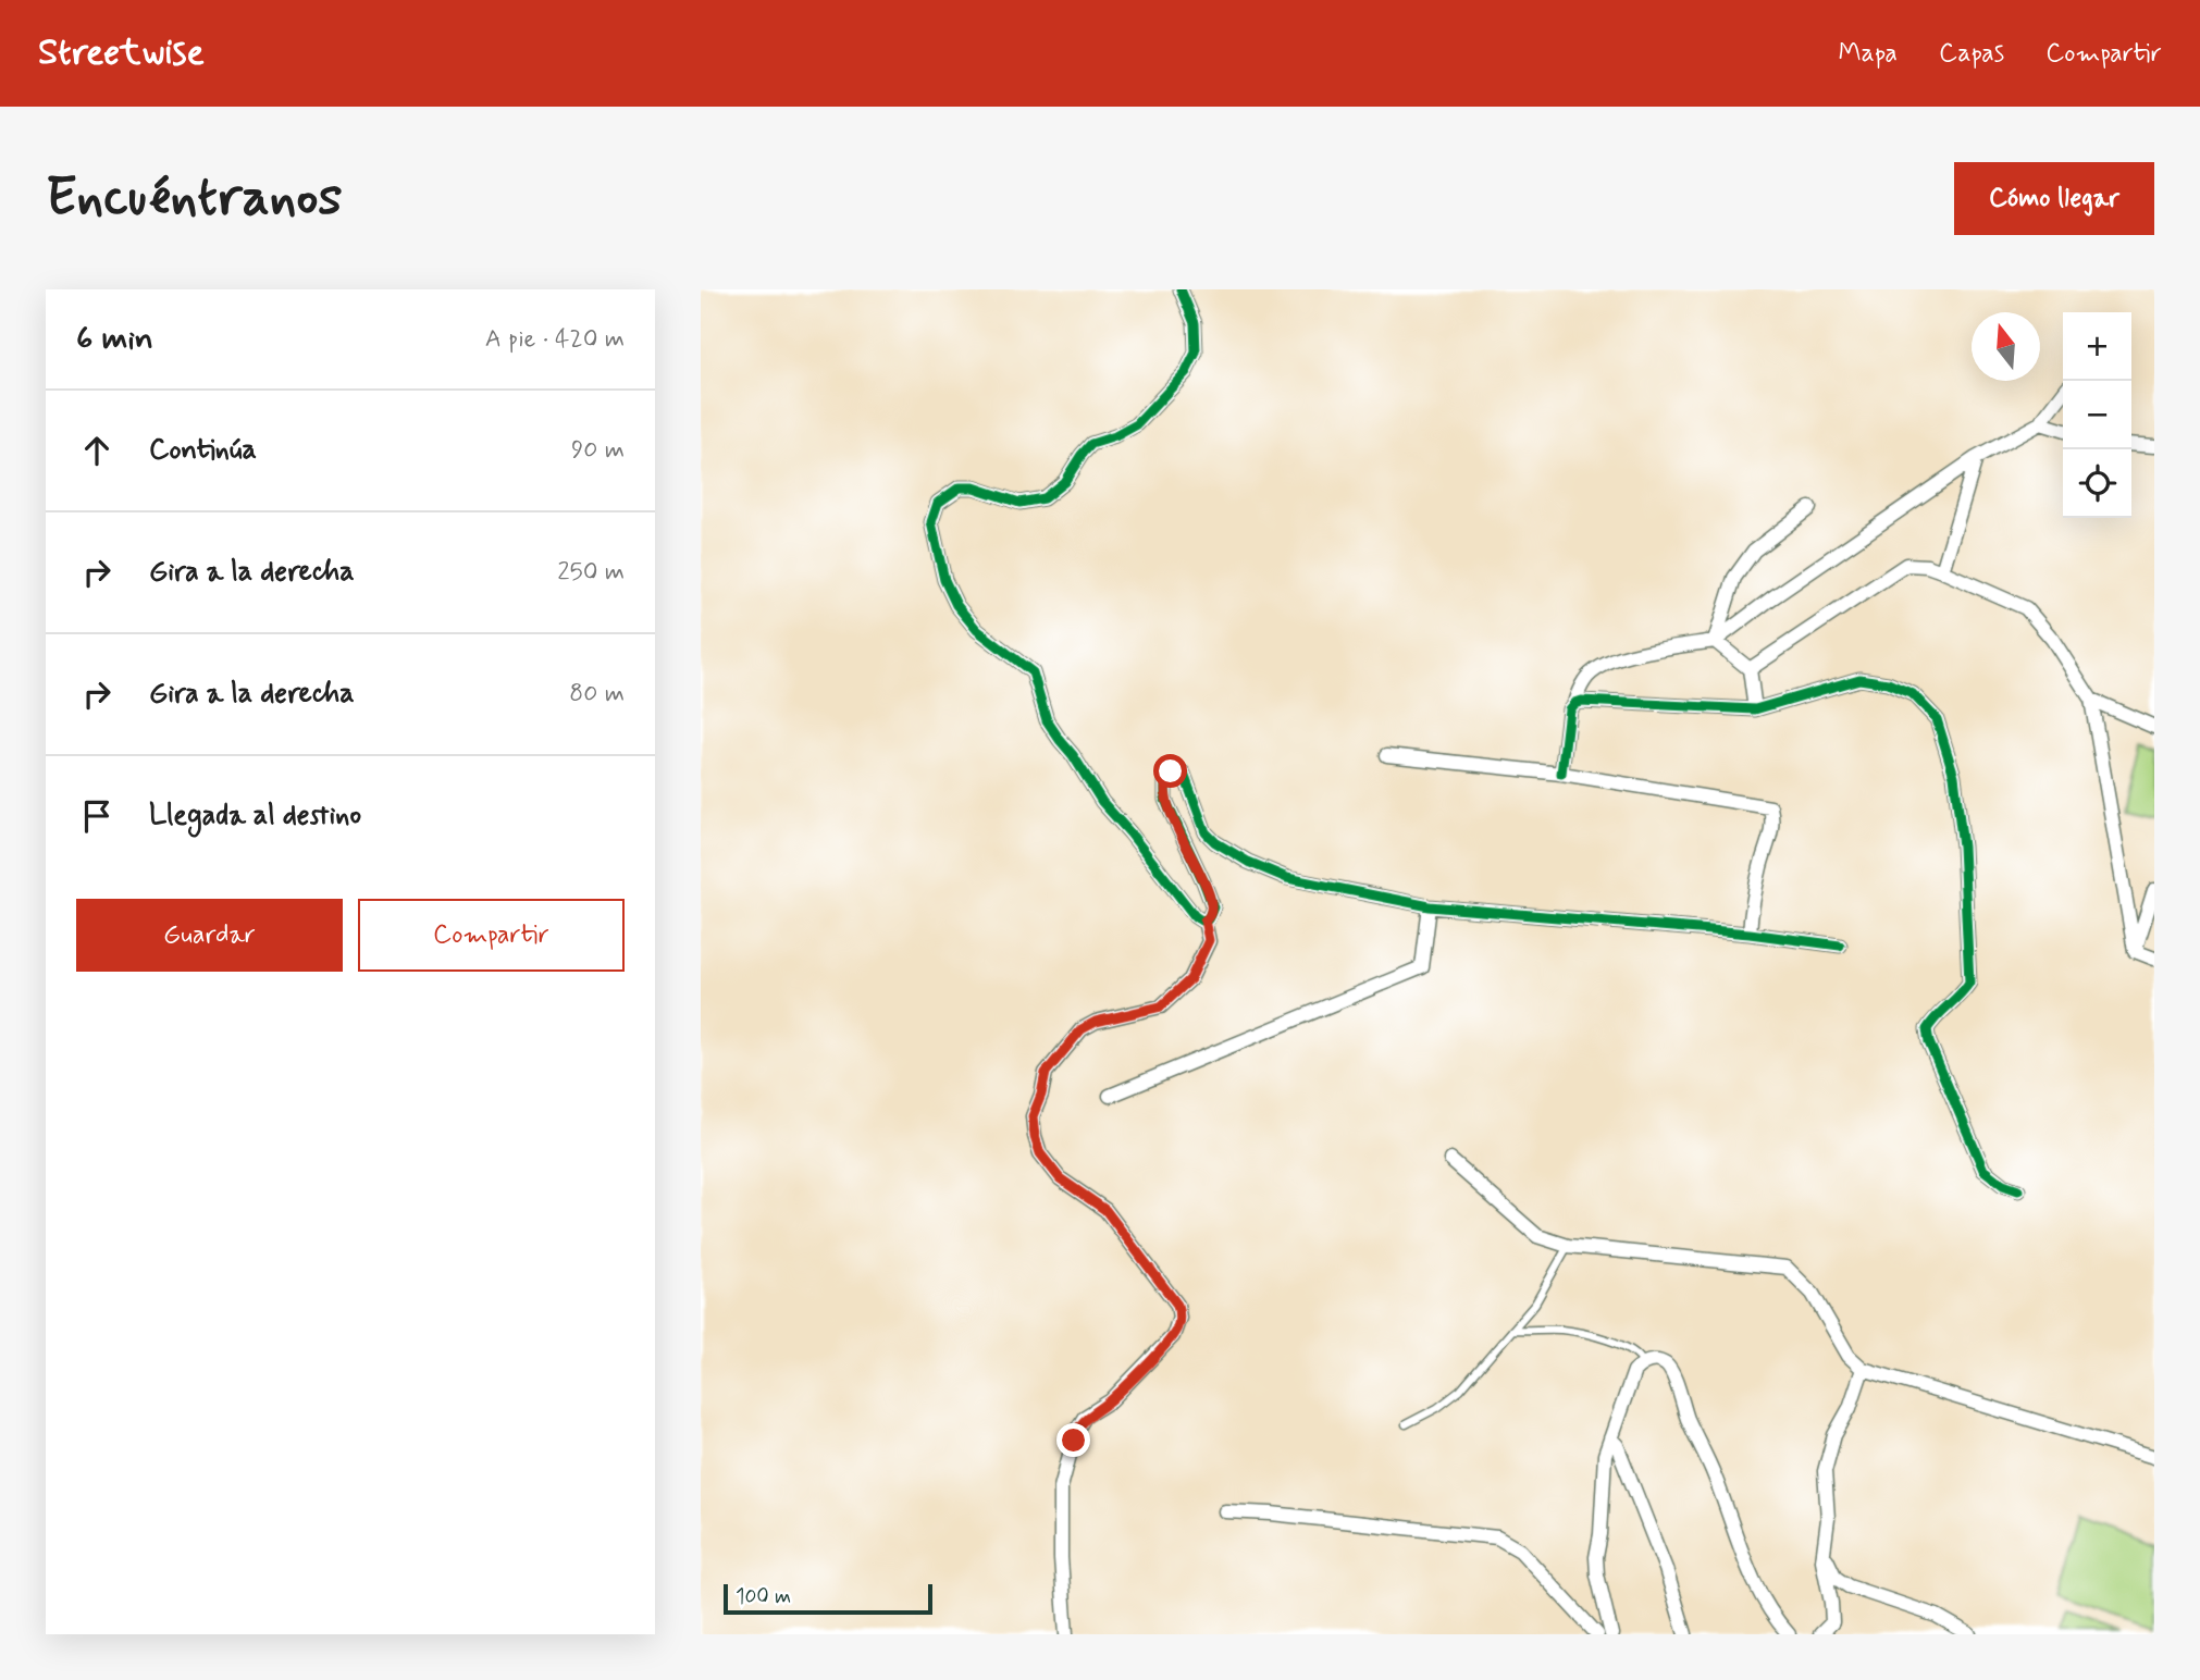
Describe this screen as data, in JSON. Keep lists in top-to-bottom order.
{
  "scale_bar": "100 m",
  "north": "top",
  "page": {
    "header": "Streetwise",
    "nav": ["Mapa", "Capas", "Compartir"],
    "buttons": [
      "Cómo llegar",
      ["Guardar", "Compartir"]
    ],
    "title": "Encuéntranos",
    "heading": ["6 min", "A pie · 420 m"],
    "map_buttons": ["+", "−"],
    "list": [
      ["Continúa", "90 m"],
      ["Gira a la derecha", "250 m"],
      ["Gira a la derecha", "80 m"],
      "Llegada al destino"
    ],
    "scale": "100 m"
  }
}
